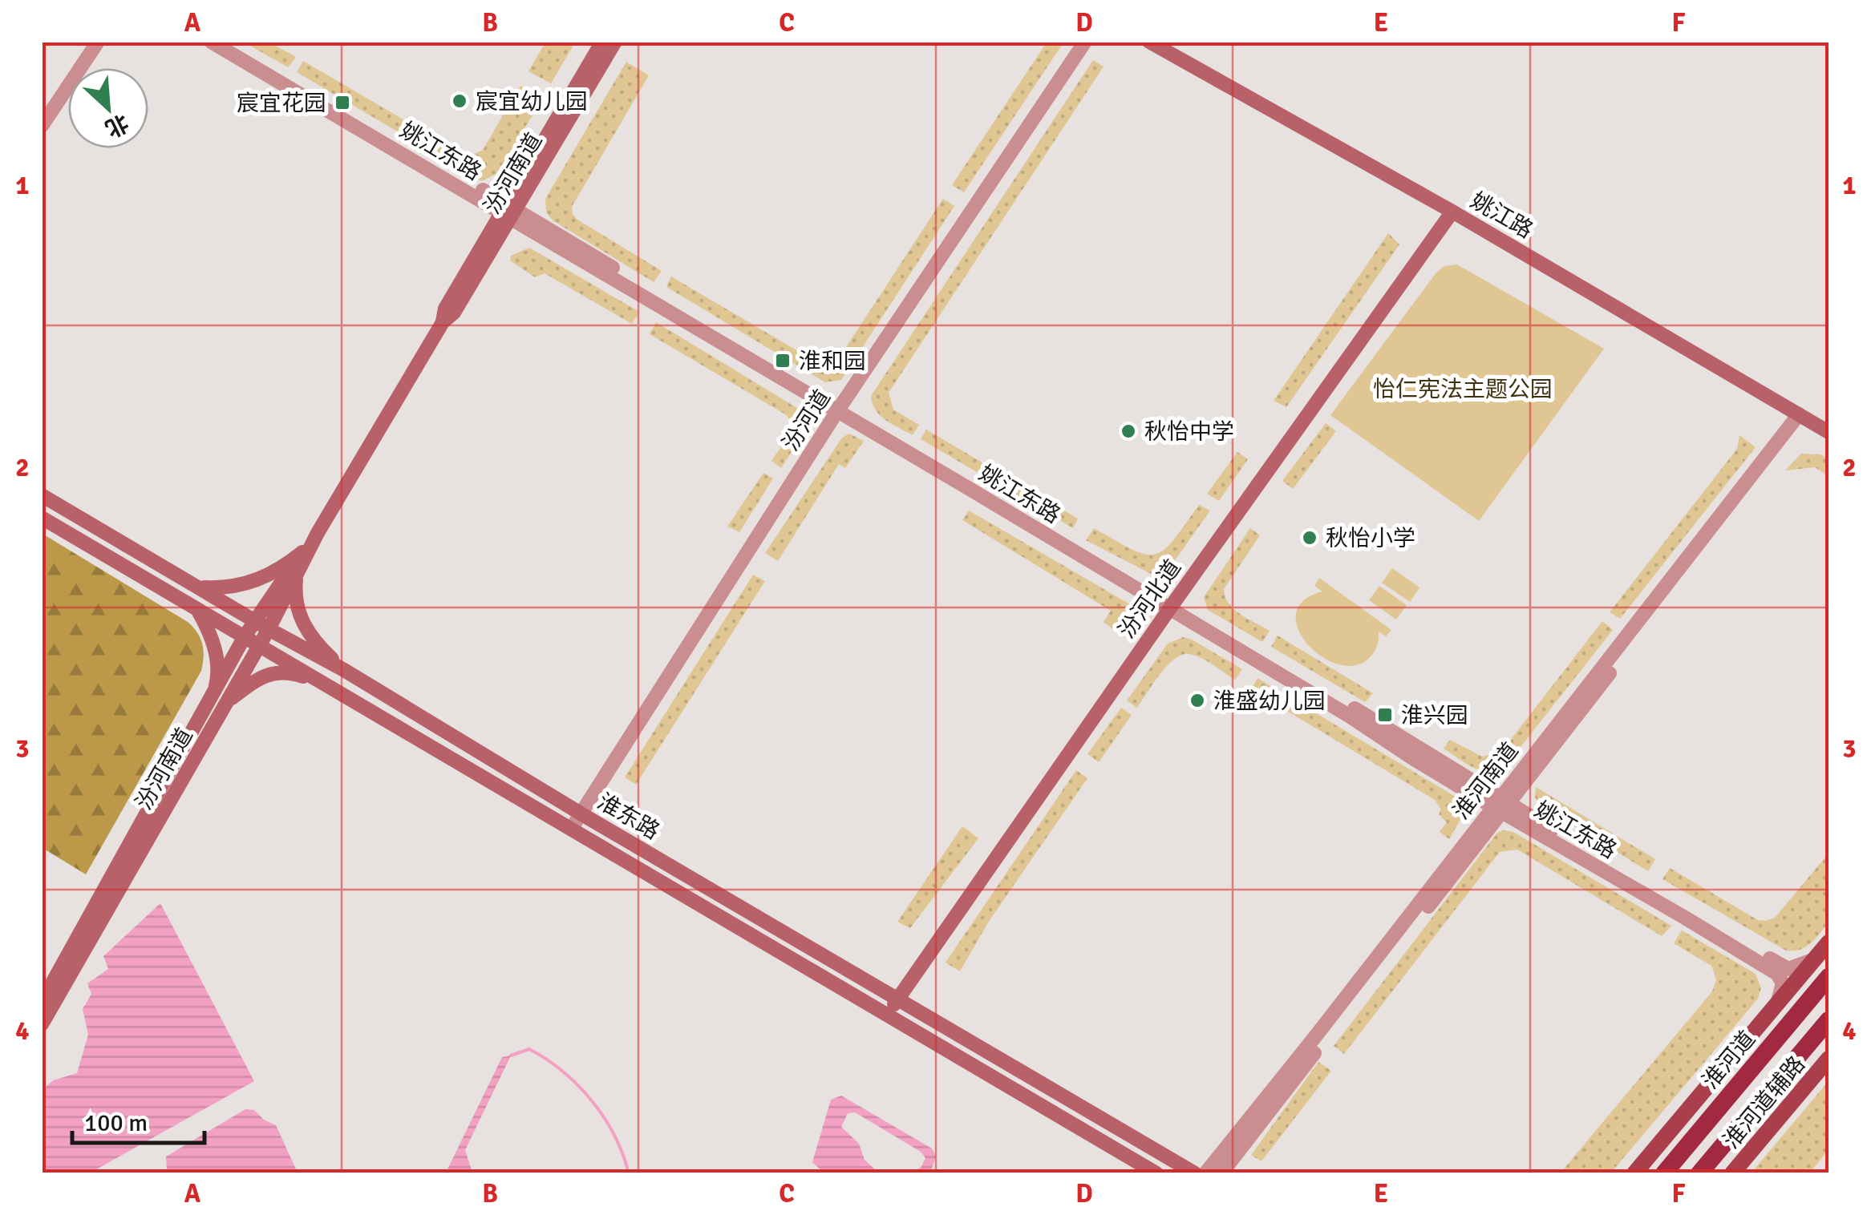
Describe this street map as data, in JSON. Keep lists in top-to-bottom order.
{
  "streets": {
    "highway": ["淮河道"],
    "main road": [
      "汾河南道",
      "姚江路",
      "汾河北道",
      "淮东路",
      "淮河道辅路"
    ],
    "street": ["姚江东路", "汾河道", "淮河南道"]
  },
  "crossings": [
    ["姚江东路", "汾河南道"],
    ["姚江东路", "汾河道"],
    ["姚江东路", "汾河北道"],
    ["姚江东路", "淮河南道"],
    ["汾河南道", "淮东路"],
    ["姚江路", "汾河北道"],
    ["姚江路", "淮河南道"],
    ["汾河道", "淮东路"],
    ["汾河北道", "淮东路"]
  ],
  "parks": ["怡仁宪法主题公园"],
  "places": {
    "other": [
      "宸宜幼儿园",
      "秋怡中学",
      "秋怡小学",
      "淮盛幼儿园"
    ],
    "transit": ["宸宜花园", "淮和园", "淮兴园"]
  },
  "scale_bar": "100 m",
  "north": "bottom right",
  "grid": {
    "columns": [
      "A",
      "B",
      "C",
      "D",
      "E",
      "F"
    ],
    "rows": [
      "1",
      "2",
      "3",
      "4"
    ]
  }
}
